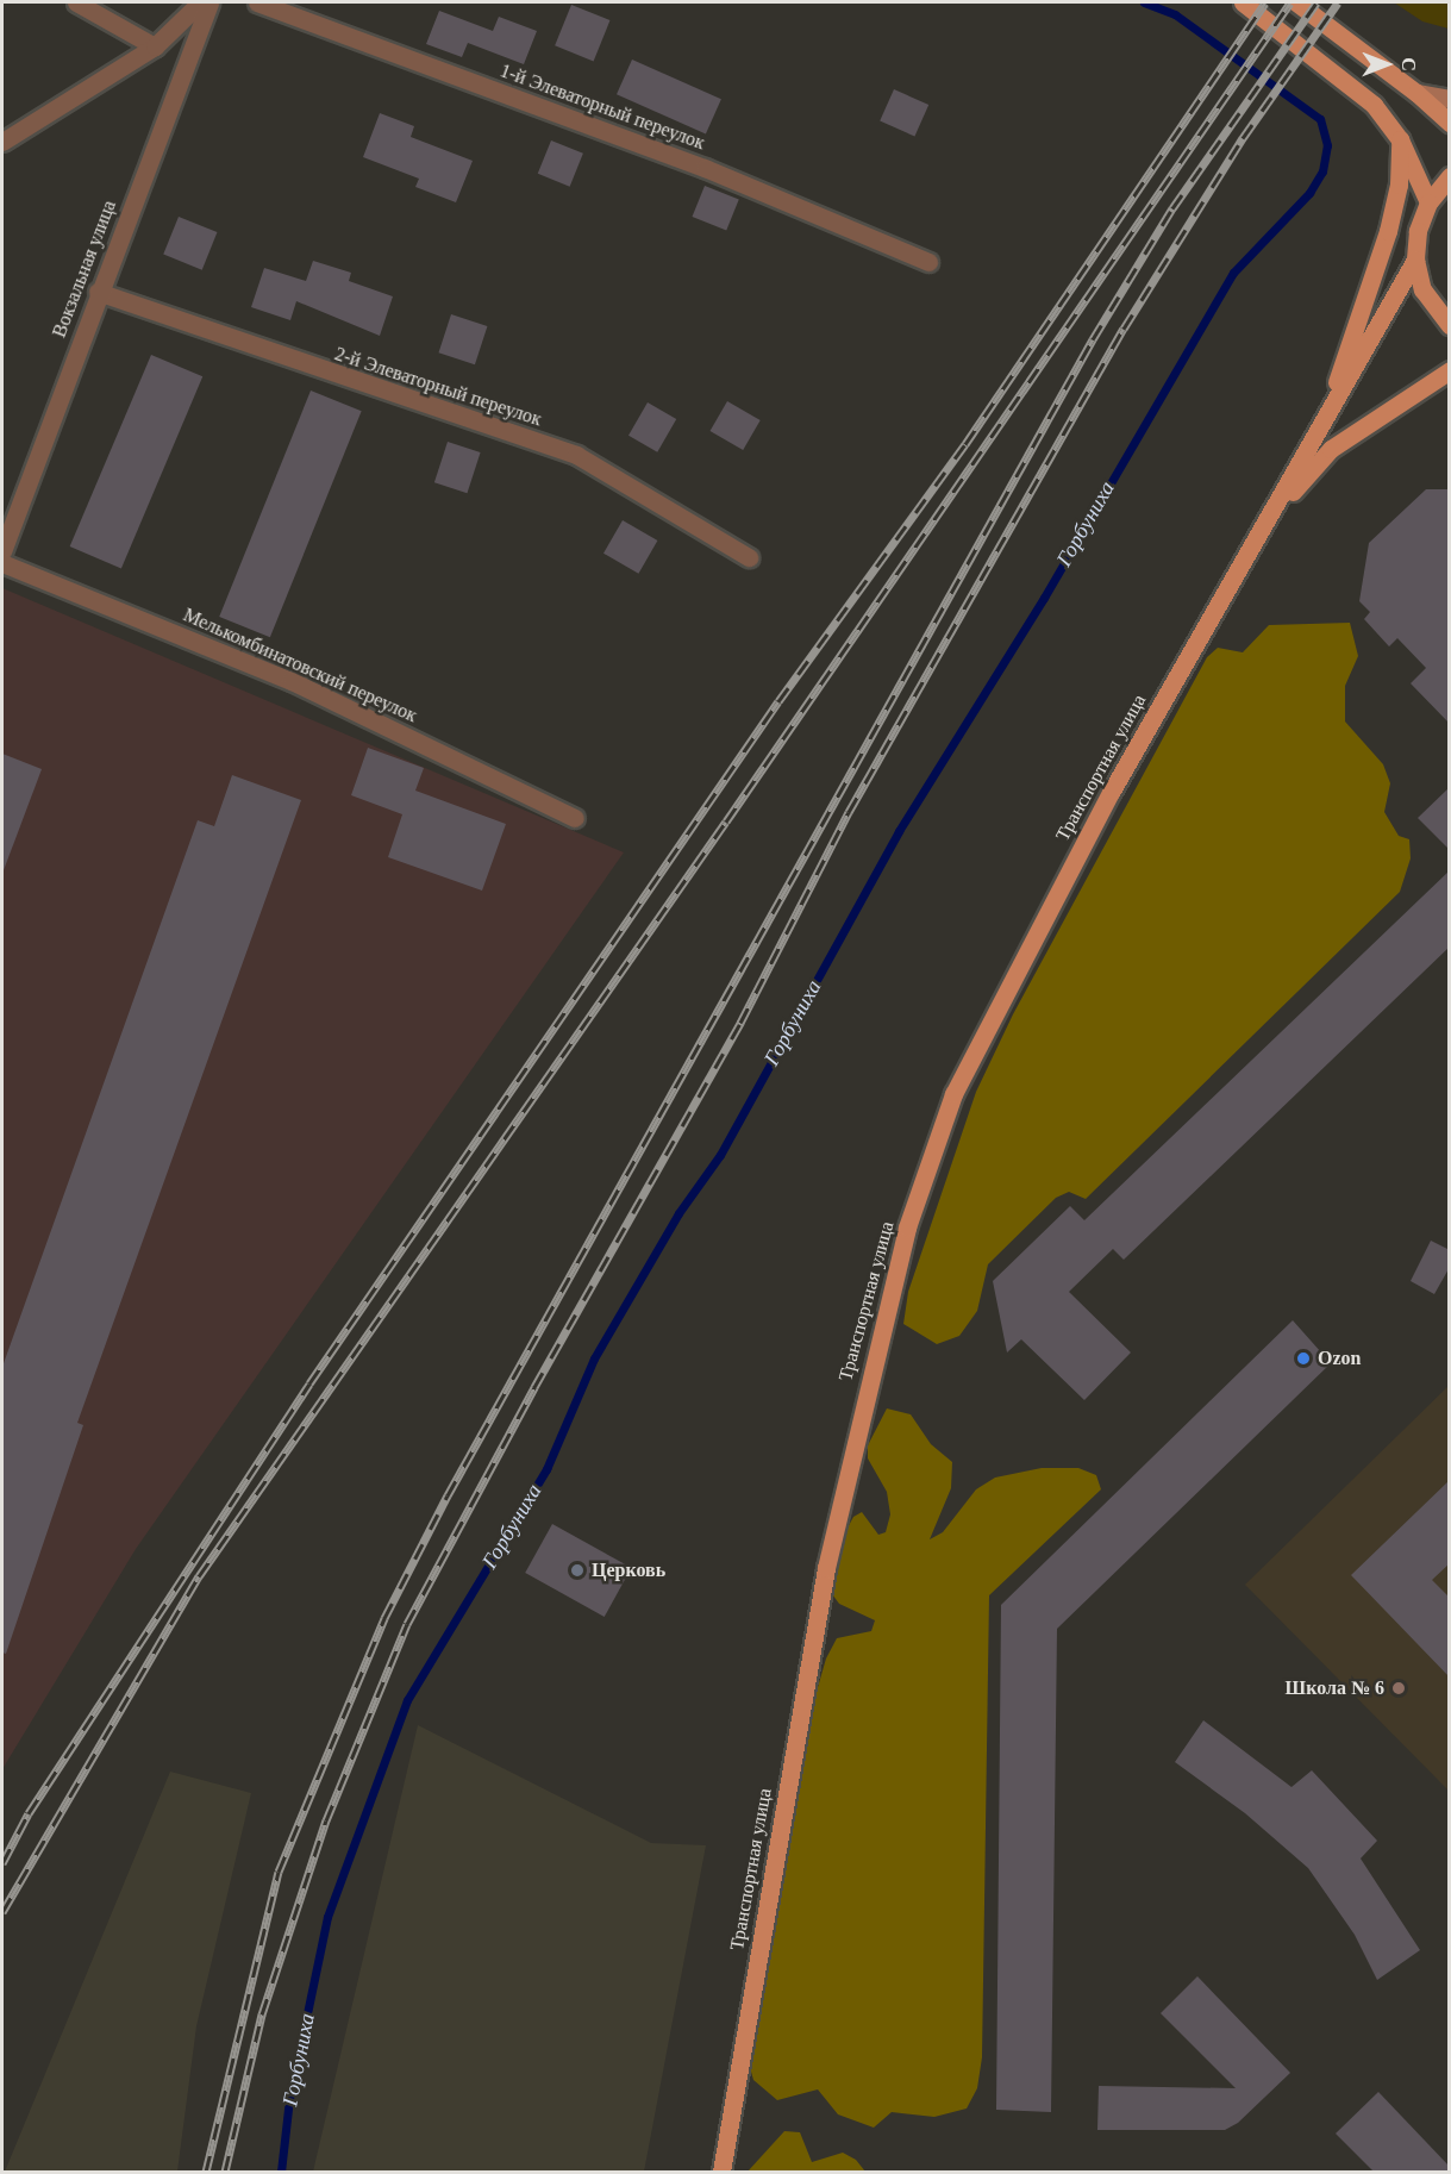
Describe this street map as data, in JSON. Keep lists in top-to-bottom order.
{
  "streets": {
    "main road": ["Транспортная улица"],
    "street": [
      "1-й Элеваторный переулок",
      "Вокзальная улица",
      "2-й Элеваторный переулок",
      "Мелькомбинатовский переулок"
    ]
  },
  "crossings": [
    ["Вокзальная улица", "2-й Элеваторный переулок"]
  ],
  "water": ["Горбуниха"],
  "places": ["Ozon", "Церковь", "Школа № 6"],
  "north": "right"
}
